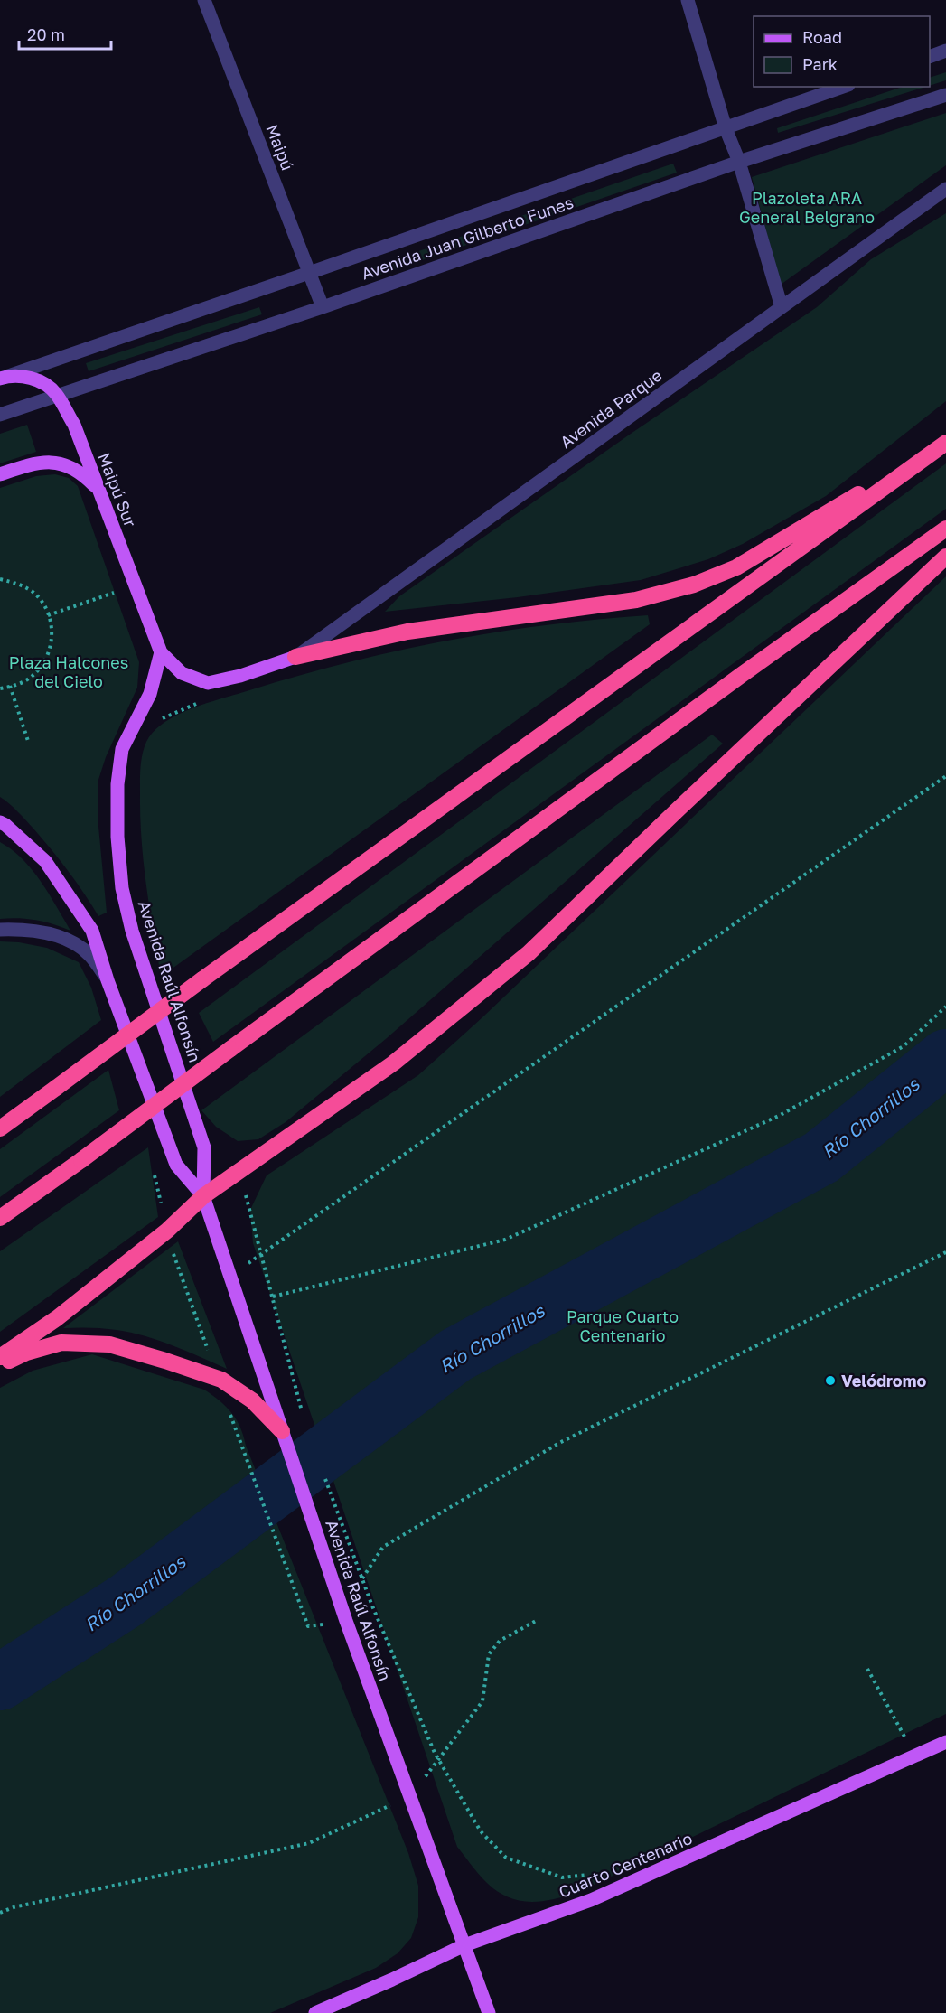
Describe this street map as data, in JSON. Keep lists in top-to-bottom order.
{
  "streets": {
    "main road": ["Maipú Sur", "Avenida Raúl Alfonsín", "Cuarto Centenario"],
    "street": ["Maipú", "Avenida Juan Gilberto Funes", "Avenida Parque"]
  },
  "crossings": [
    ["Maipú", "Avenida Juan Gilberto Funes"],
    ["Avenida Juan Gilberto Funes", "Maipú Sur"],
    ["Maipú Sur", "Avenida Raúl Alfonsín"],
    ["Avenida Raúl Alfonsín", "Cuarto Centenario"]
  ],
  "water": ["Río Chorrillos"],
  "parks": ["Plazoleta ARA General Belgrano", "Plaza Halcones del Cielo", "Parque Cuarto Centenario"],
  "places": ["Velódromo"],
  "legend": ["Road", "Park"],
  "scale_bar": "20 m"
}
